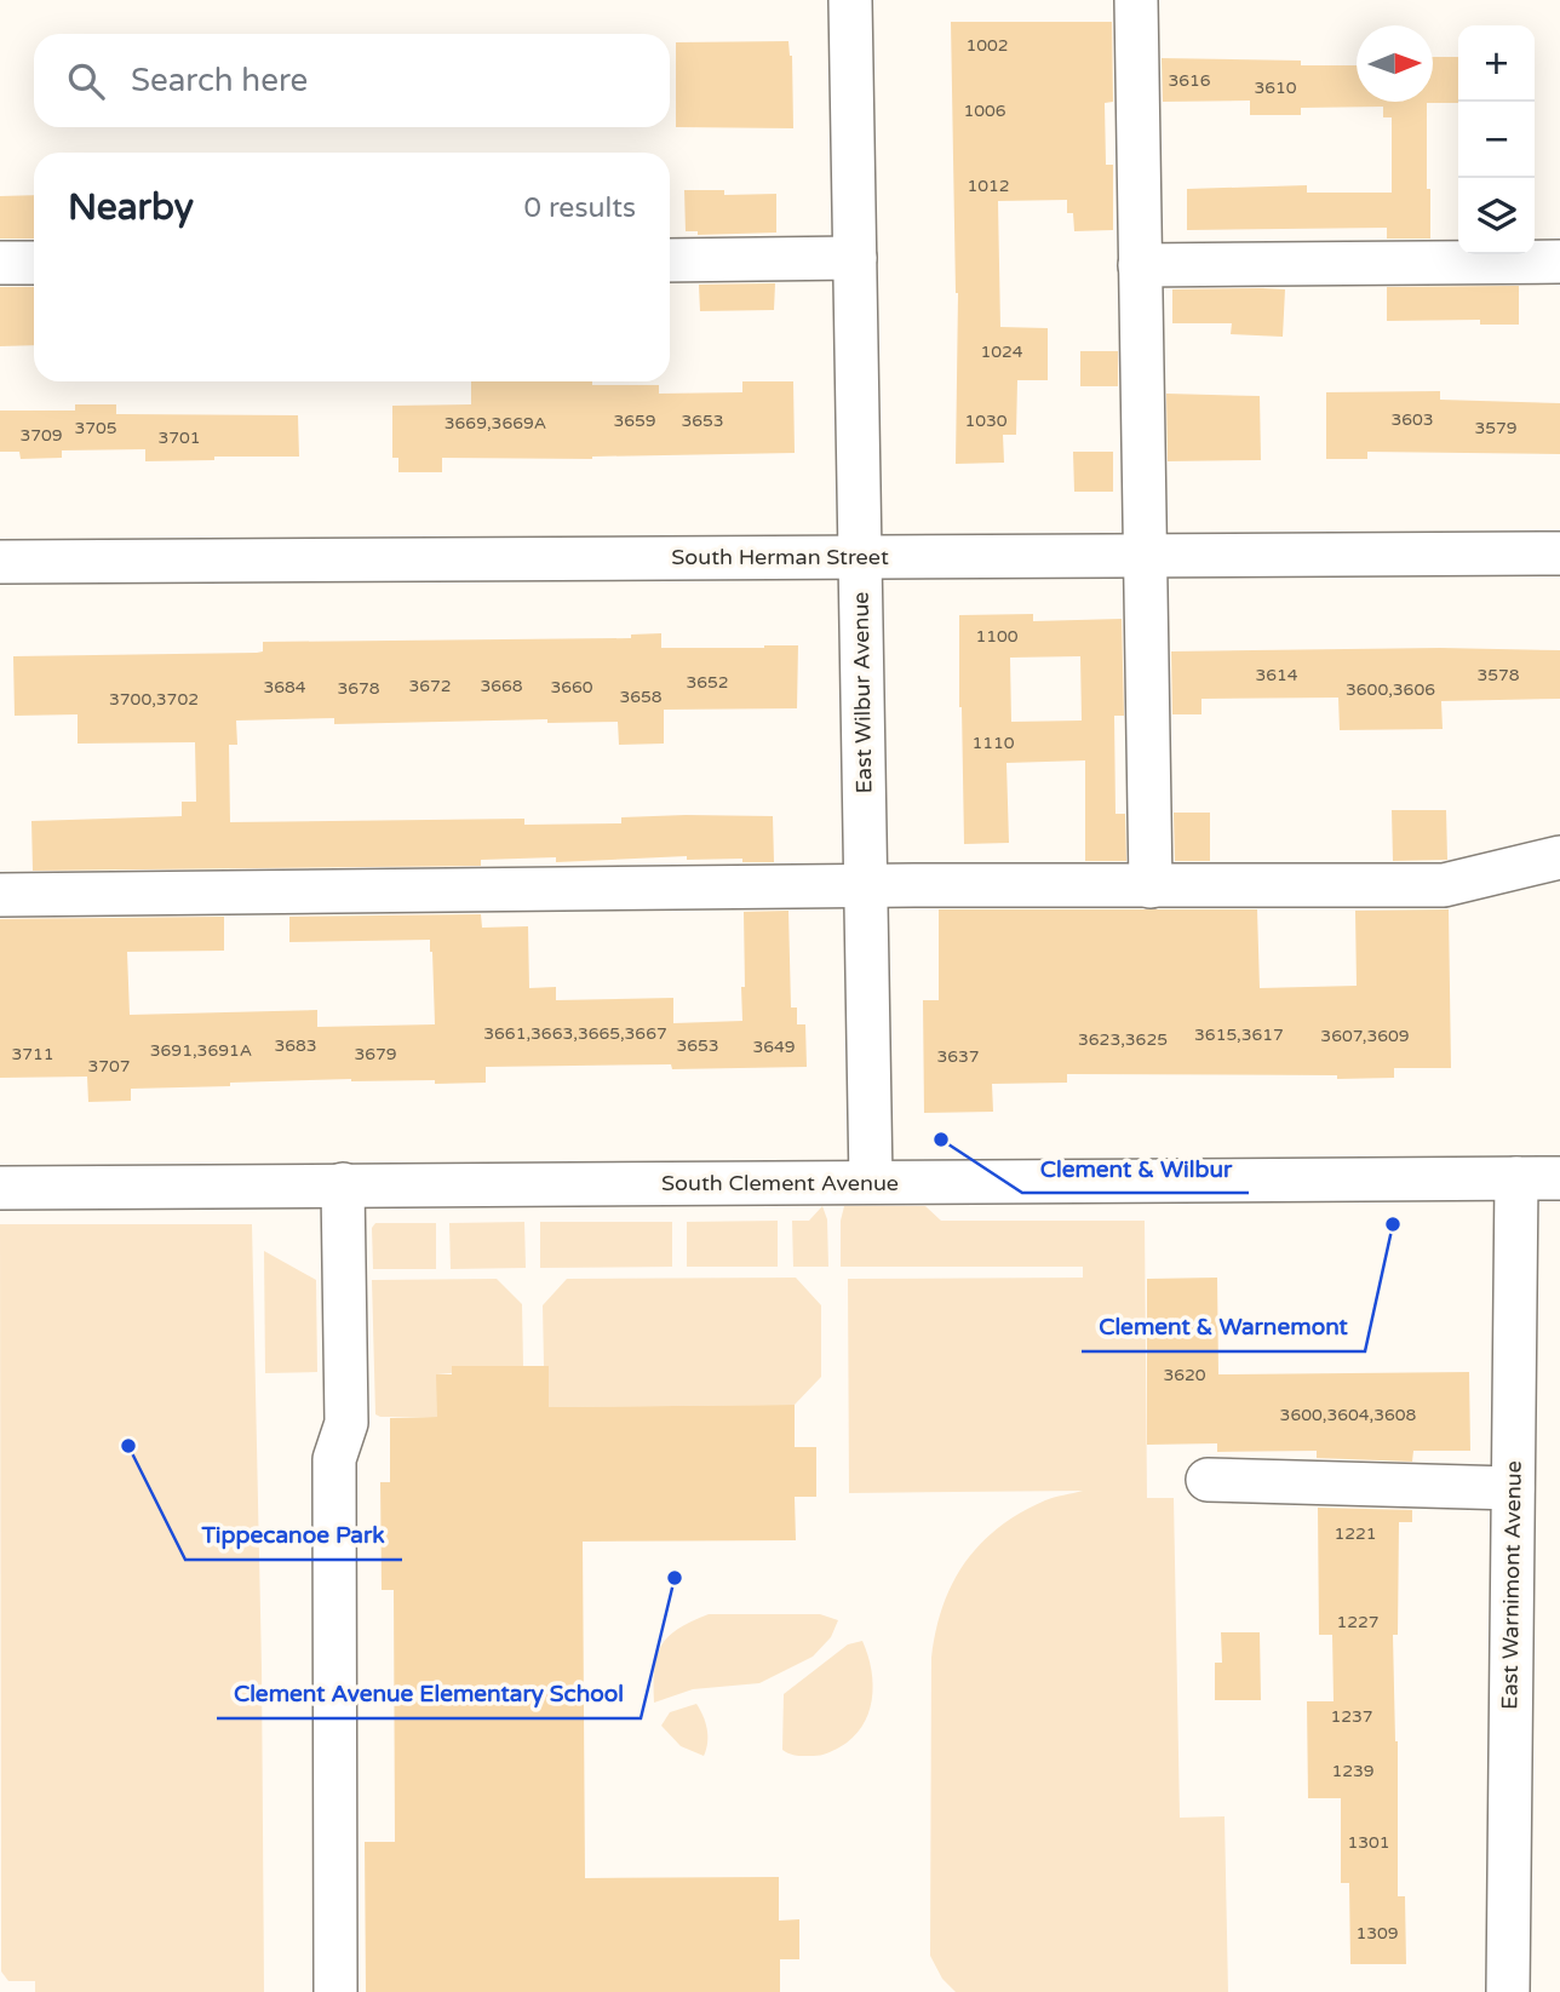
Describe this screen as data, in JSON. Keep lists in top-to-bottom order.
{
  "streets": {
    "street": [
      "South Herman Street",
      "East Wilbur Avenue",
      "South Clement Avenue",
      "East Warnimont Avenue"
    ]
  },
  "crossings": [
    ["South Herman Street", "East Wilbur Avenue"],
    ["East Wilbur Avenue", "South Clement Avenue"],
    ["South Clement Avenue", "East Warnimont Avenue"]
  ],
  "places": [
    "Clement & Wilbur",
    "Clement & Warnemont",
    "Tippecanoe Park",
    "Clement Avenue Elementary School"
  ],
  "house_numbers": [
    "1002",
    "3616",
    "3610",
    "1006",
    "1012",
    "1024",
    "3603",
    "3659",
    "3653",
    "1030",
    "3669,3669A",
    "3705",
    "3579",
    "3709",
    "3701",
    "1100",
    "3614",
    "3578",
    "3652",
    "3672",
    "3668",
    "3684",
    "3660",
    "3678",
    "3600,3606",
    "3658",
    "3700,3702",
    "1110",
    "3661,3663,3665,3667",
    "3615,3617",
    "3607,3609",
    "3623,3625",
    "3683",
    "3653",
    "3649",
    "3691,3691A",
    "3711",
    "3679",
    "3637",
    "3707",
    "3620",
    "3600,3604,3608",
    "1221",
    "1227",
    "1237",
    "1239",
    "1301",
    "1309"
  ],
  "north": "right",
  "page": {
    "map_buttons": ["+", "−"],
    "search": "Search here",
    "heading": ["Nearby", "0 results"]
  }
}
